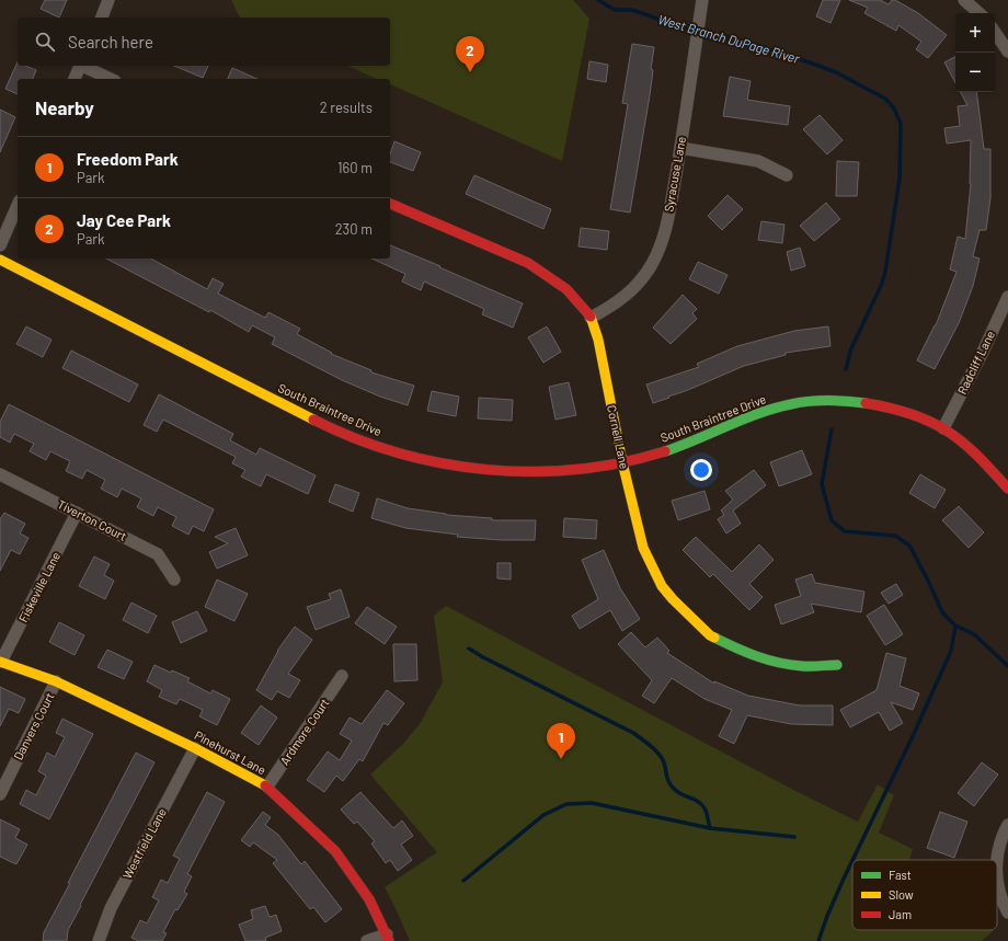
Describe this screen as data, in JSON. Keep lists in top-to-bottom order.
{
  "streets": {
    "street": [
      "Syracuse Lane",
      "Radcliff Lane",
      "South Braintree Drive",
      "Cornell Lane",
      "Tiverton Court",
      "Fiskeville Lane",
      "Danvers Court",
      "Ardmore Court",
      "Pinehurst Lane",
      "Westfield Lane"
    ]
  },
  "crossings": [
    ["Syracuse Lane", "Cornell Lane"],
    ["Radcliff Lane", "South Braintree Drive"],
    ["South Braintree Drive", "Cornell Lane"],
    ["Tiverton Court", "Fiskeville Lane"],
    ["Fiskeville Lane", "Pinehurst Lane"],
    ["Danvers Court", "Pinehurst Lane"],
    ["Ardmore Court", "Pinehurst Lane"],
    ["Pinehurst Lane", "Westfield Lane"]
  ],
  "water": ["West Branch DuPage River"],
  "legend": ["Fast", "Slow", "Jam"],
  "page": {
    "map_buttons": ["+", "−"],
    "search": "Search here",
    "pins": ["2", "1"],
    "heading": ["Nearby", "2 results"],
    "list": [
      {
        "mark": "1",
        "name": "Freedom Park",
        "note": "Park",
        "value": "160 m"
      },
      {
        "mark": "2",
        "name": "Jay Cee Park",
        "note": "Park",
        "value": "230 m"
      }
    ]
  }
}
